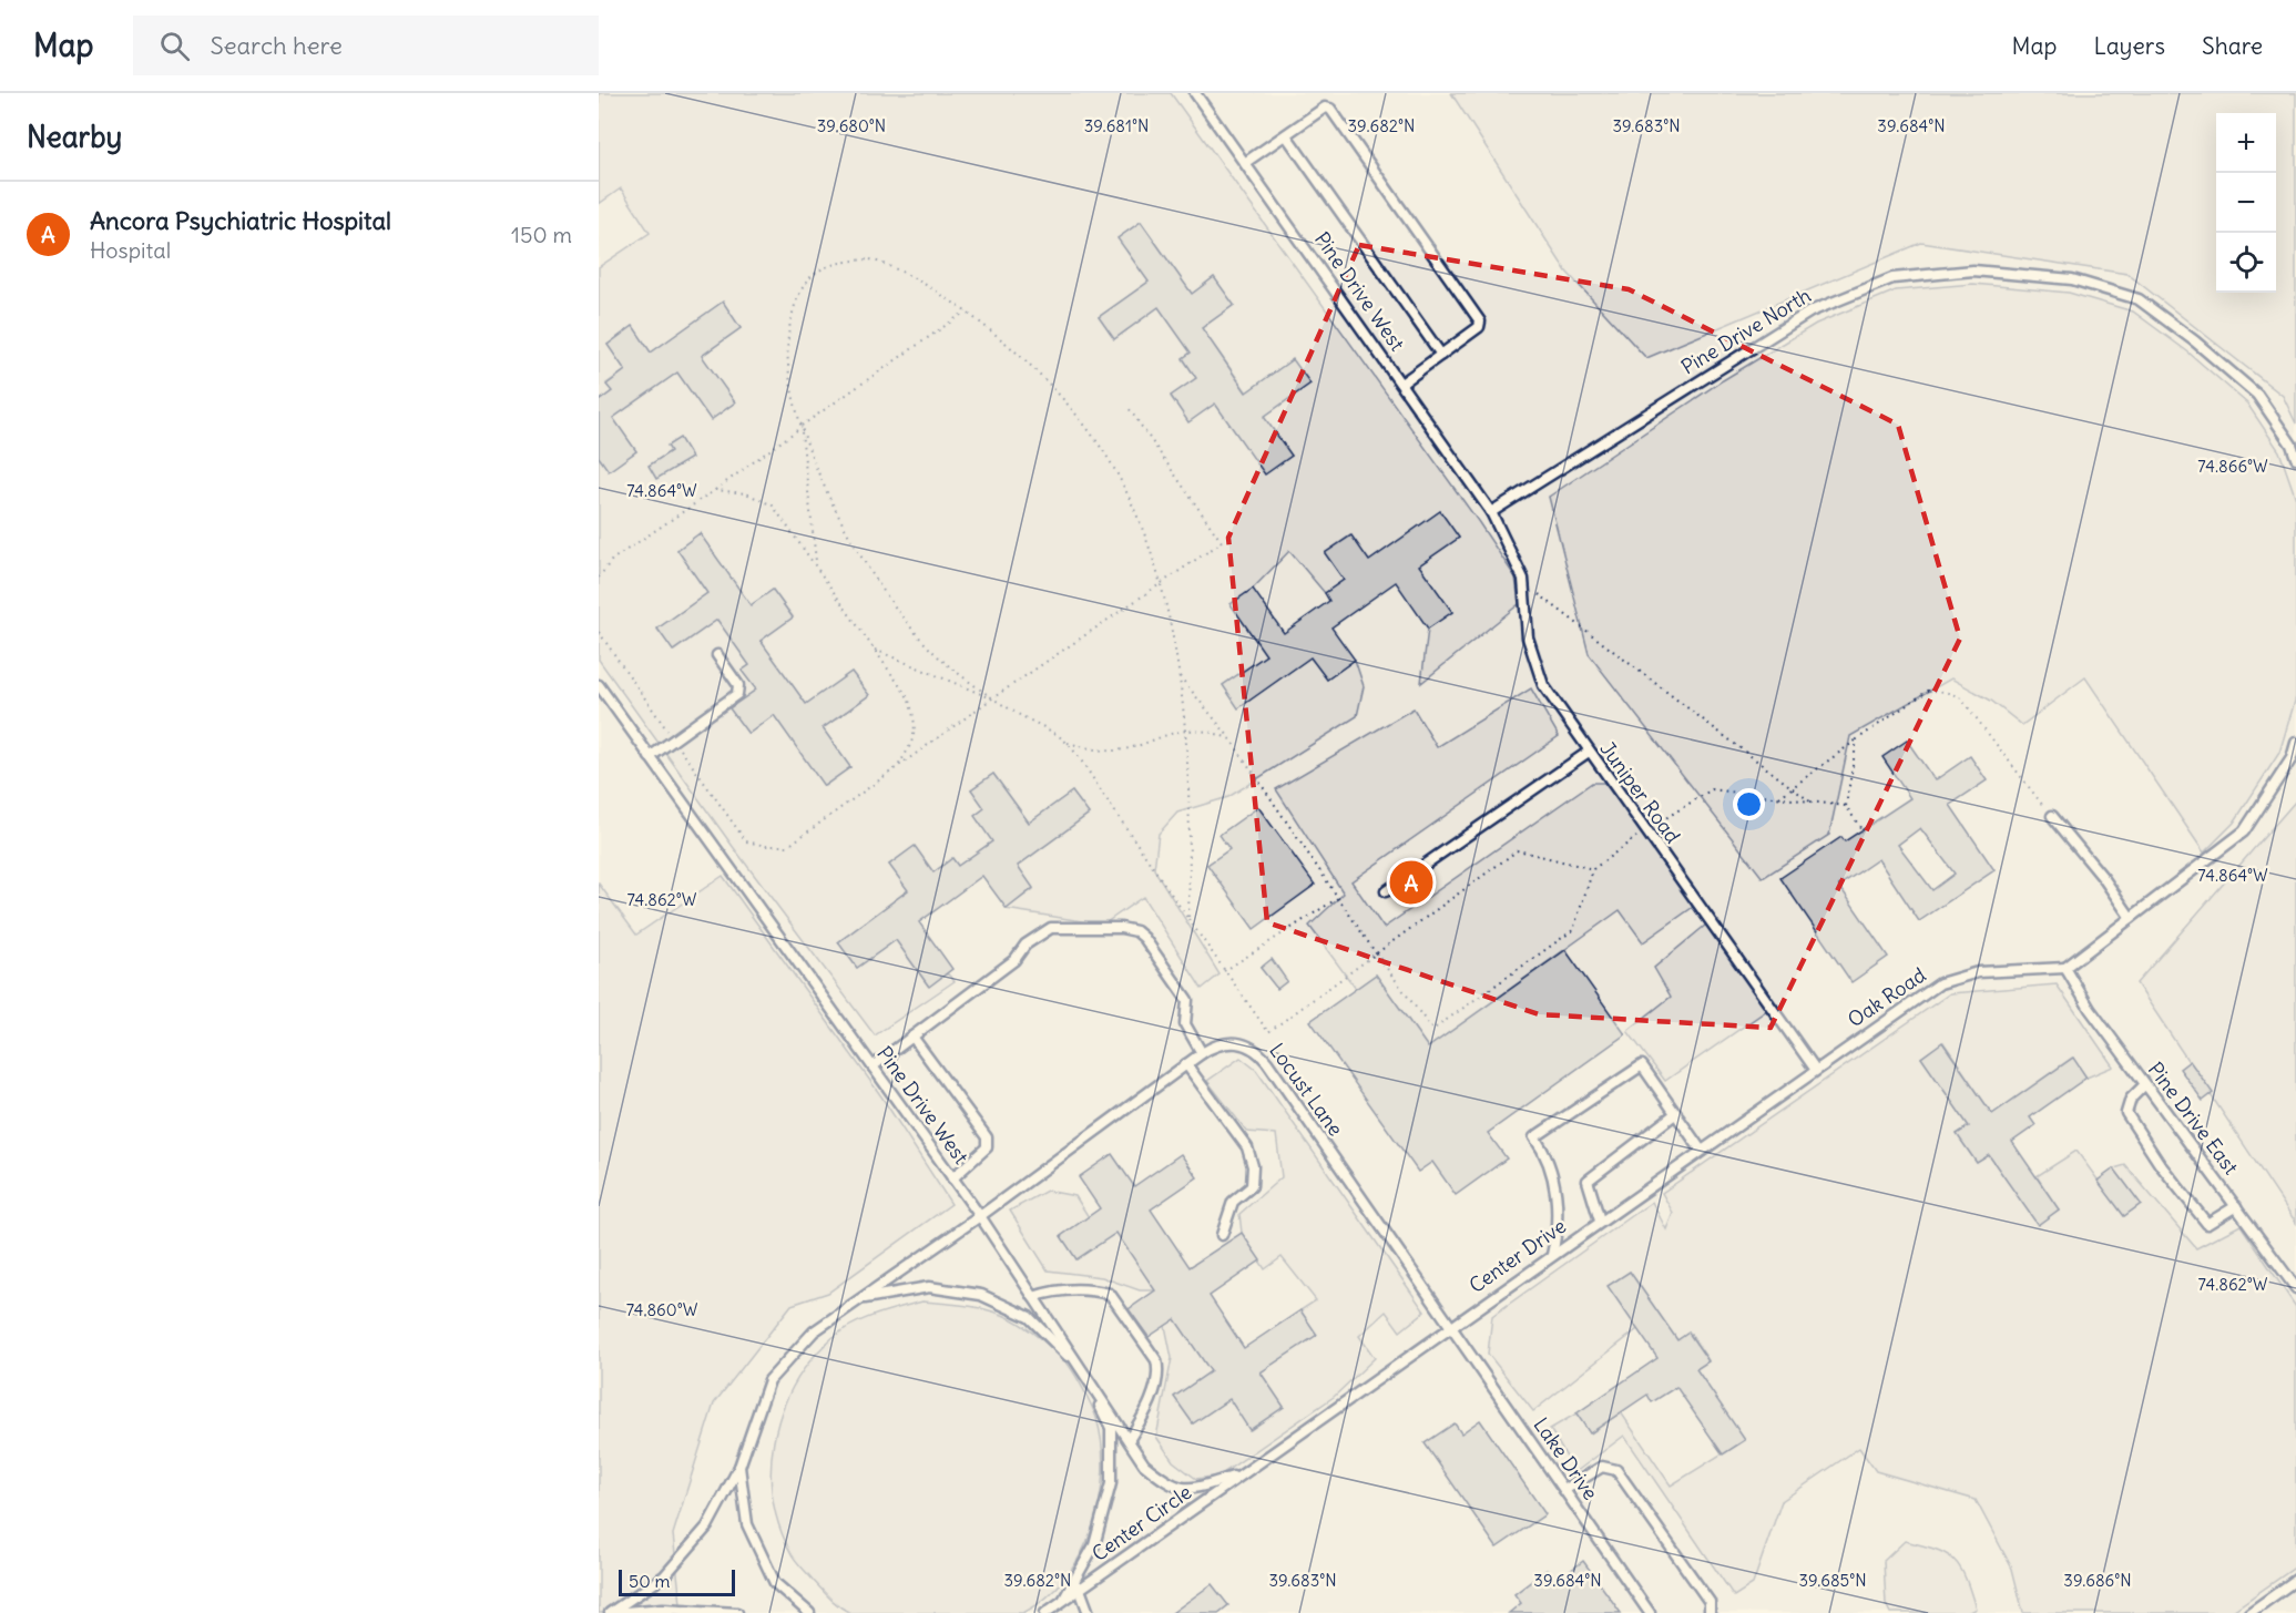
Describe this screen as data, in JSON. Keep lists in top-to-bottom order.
{
  "streets": {
    "lane": [
      "Pine Drive West",
      "Pine Drive North",
      "Juniper Road",
      "Oak Road",
      "Locust Lane",
      "Pine Drive East",
      "Center Drive",
      "Lake Drive",
      "Center Circle"
    ]
  },
  "crossings": [
    ["Pine Drive West", "Pine Drive North"],
    ["Pine Drive West", "Juniper Road"],
    ["Pine Drive West", "Locust Lane"],
    ["Pine Drive West", "Center Circle"],
    ["Pine Drive North", "Juniper Road"],
    ["Juniper Road", "Oak Road"],
    ["Juniper Road", "Center Drive"],
    ["Oak Road", "Pine Drive East"],
    ["Oak Road", "Center Drive"],
    ["Locust Lane", "Center Drive"],
    ["Locust Lane", "Lake Drive"],
    ["Locust Lane", "Center Circle"],
    ["Center Drive", "Lake Drive"],
    ["Center Drive", "Center Circle"]
  ],
  "scale_bar": "50 m",
  "page": {
    "header": "Map",
    "search": "Search here",
    "nav": ["Map", "Layers", "Share"],
    "heading": "Nearby",
    "map_buttons": ["+", "−"],
    "list": [
      {
        "mark": "A",
        "name": "Ancora Psychiatric Hospital",
        "note": "Hospital",
        "value": "150 m"
      }
    ],
    "pins": "A",
    "scale": "50 m"
  },
  "coordinates": [
    "39.680°N",
    "39.681°N",
    "39.682°N",
    "39.683°N",
    "39.684°N",
    "74.866°W",
    "74.864°W",
    "74.862°W",
    "74.860°W",
    "39.685°N",
    "39.686°N"
  ]
}
